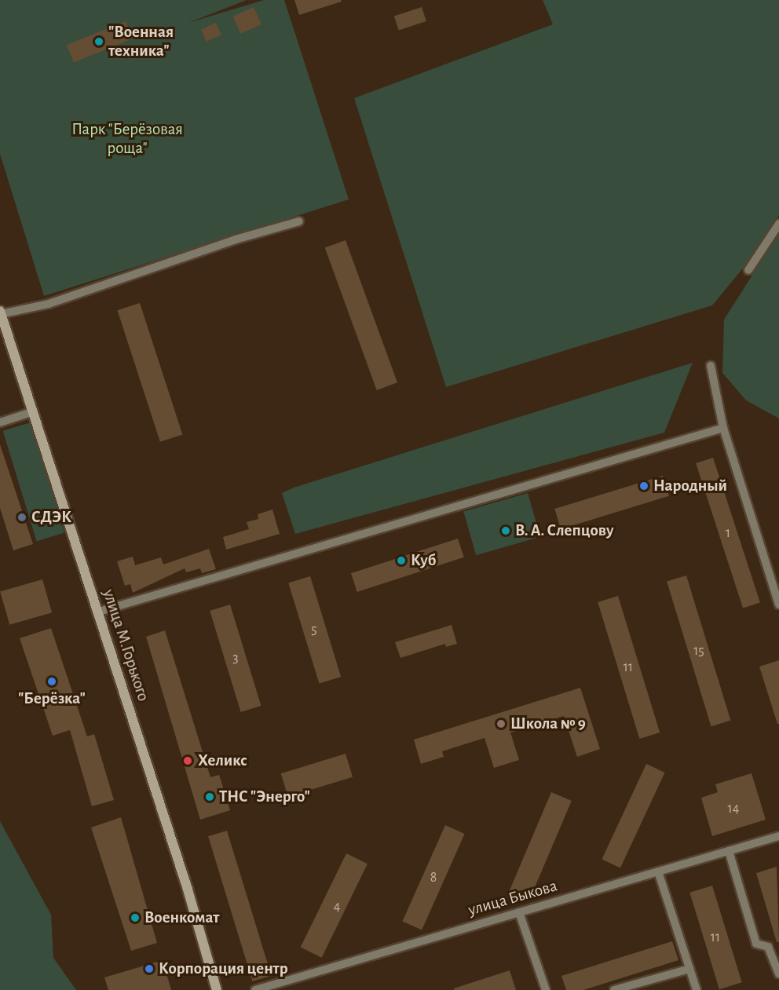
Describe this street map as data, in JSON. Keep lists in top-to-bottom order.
{
  "streets": {
    "main road": ["улица М.Горького"],
    "street": ["улица Быкова"]
  },
  "parks": ["Парк \"Берёзовая роща\""],
  "places": [
    "\"Военная техника\"",
    "Народный",
    "СДЭК",
    "В. А. Слепцову",
    "Куб",
    "\"Берёзка\"",
    "Школа № 9",
    "Хеликс",
    "ТНС \"Энерго\"",
    "Военкомат",
    "Корпорация центр"
  ],
  "house_numbers": [
    "1",
    "5",
    "15",
    "3",
    "11",
    "14",
    "8",
    "4",
    "11"
  ]
}
